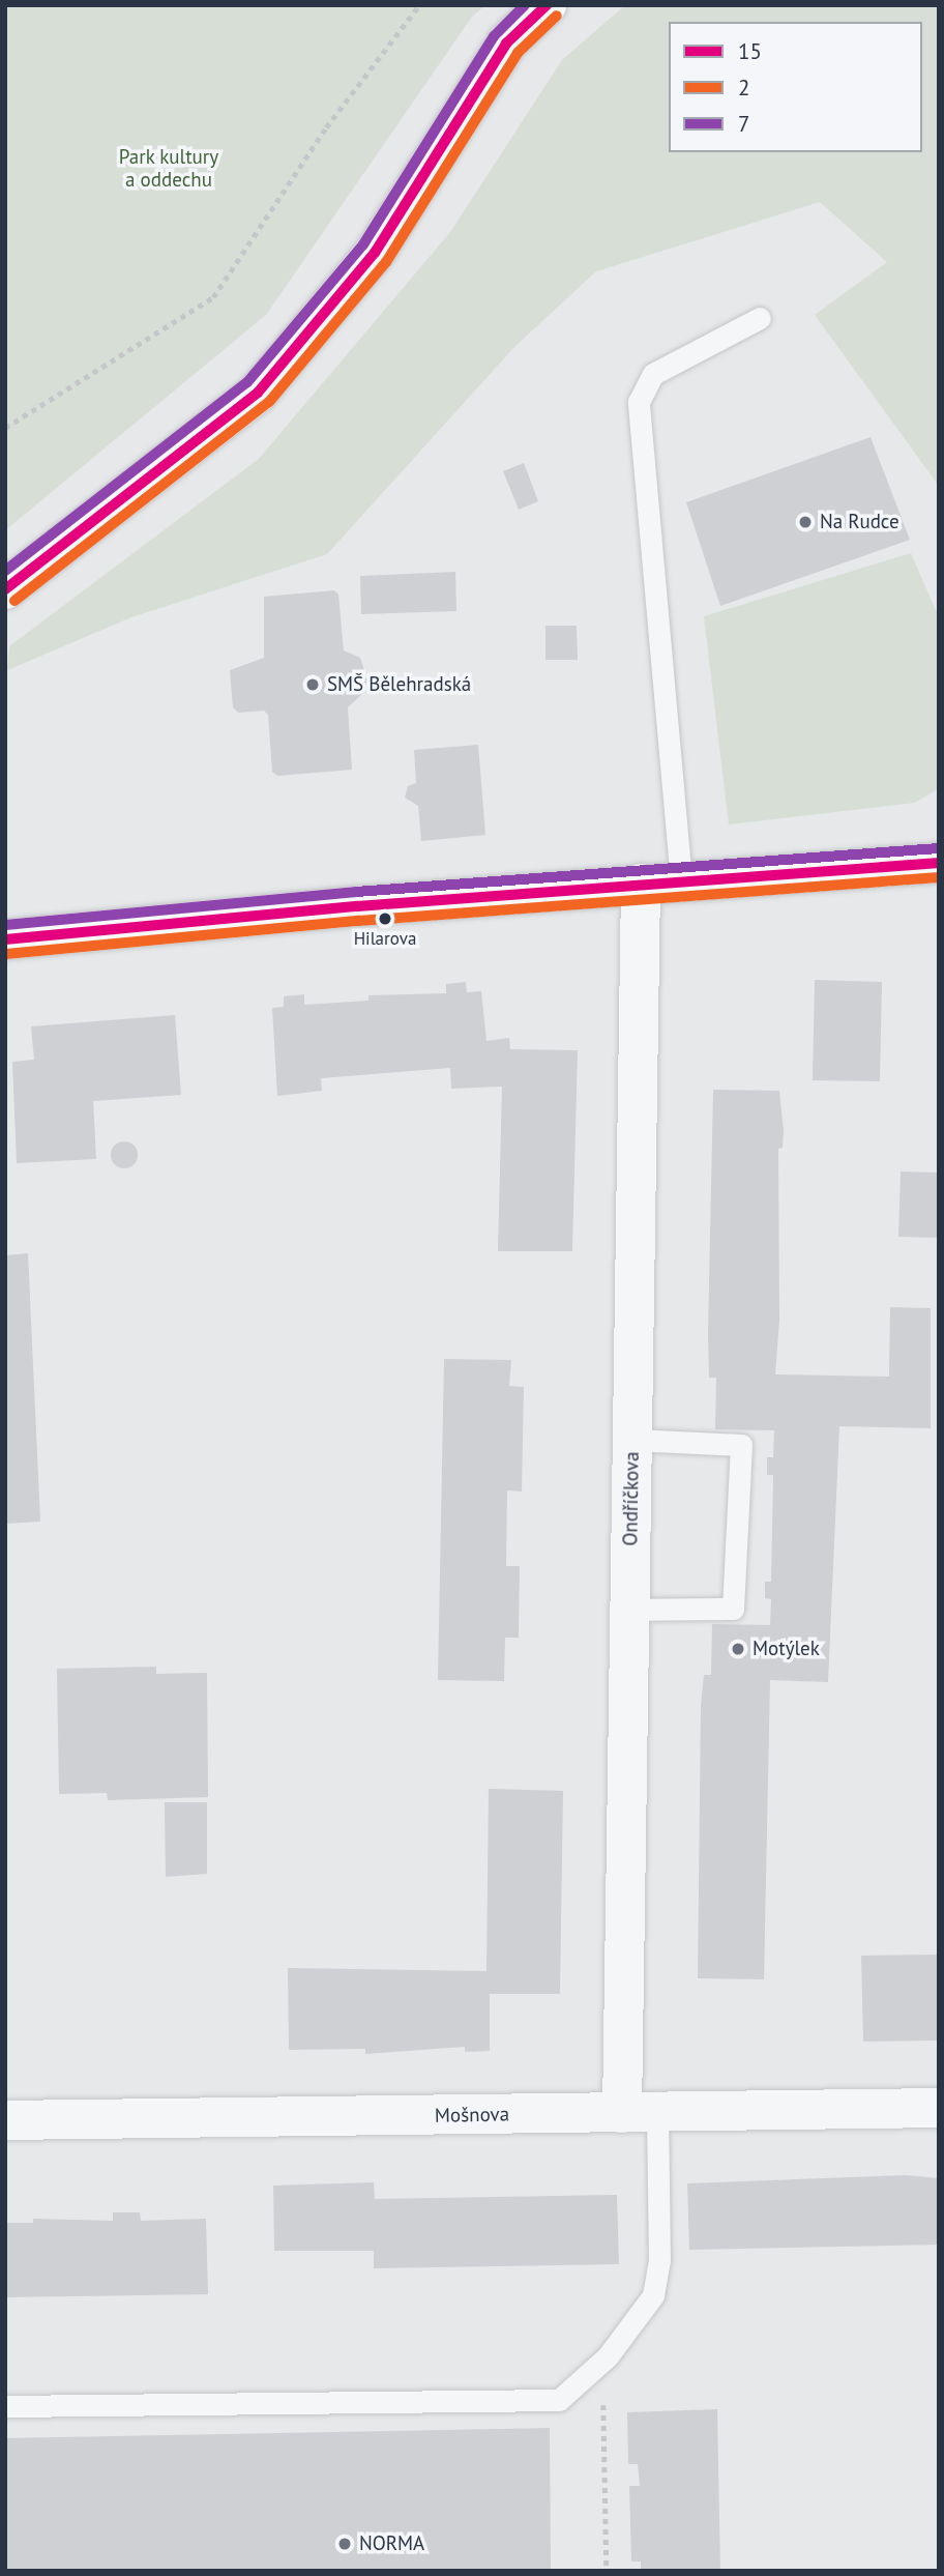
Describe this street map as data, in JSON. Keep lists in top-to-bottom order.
{
  "streets": {
    "street": ["Ondříčkova", "Mošnova"]
  },
  "crossings": [
    ["Ondříčkova", "Mošnova"]
  ],
  "parks": ["Park kultury a oddechu"],
  "places": [
    "Na Rudce",
    "SMŠ Bělehradská",
    "Hilarova",
    "Motýlek",
    "NORMA"
  ],
  "lines": ["transit line 15", "transit line 7", "transit line 2"],
  "legend": ["15", "2", "7"]
}
